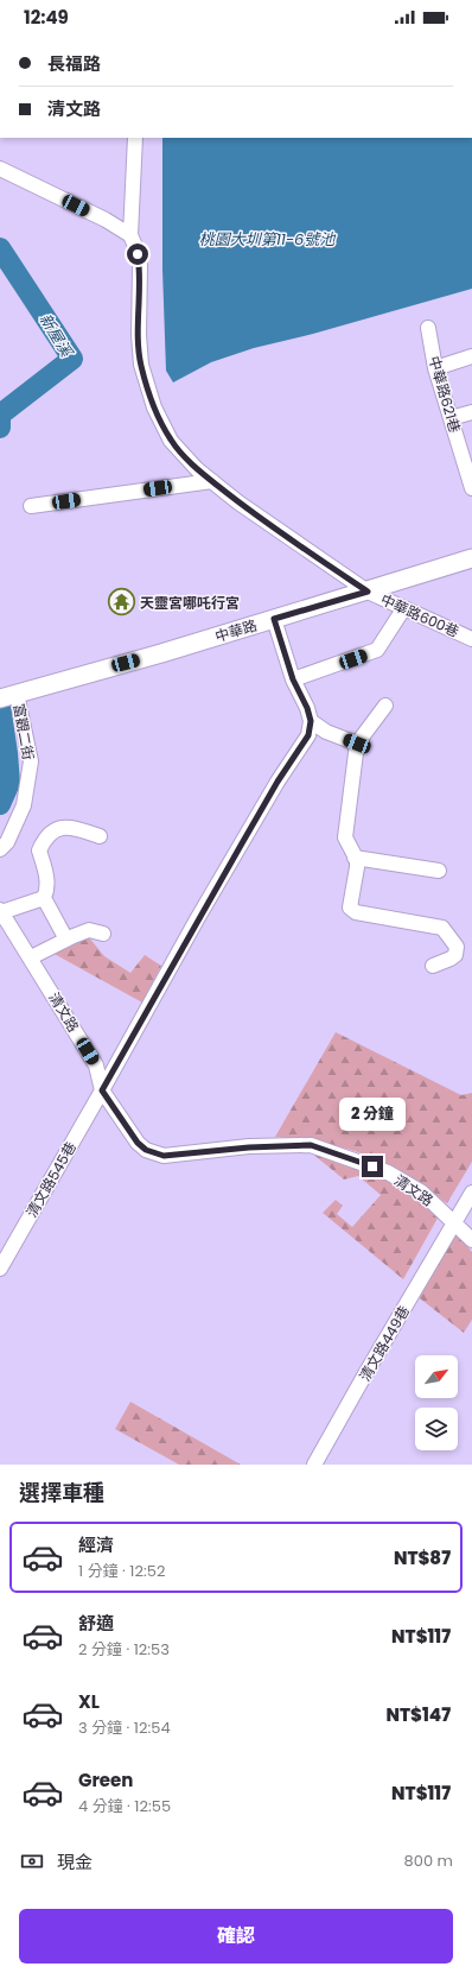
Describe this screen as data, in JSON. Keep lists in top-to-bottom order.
{
  "streets": {
    "main road": ["中華路"],
    "street": [
      "中華路621巷",
      "中華路600巷",
      "富觀二街",
      "清文路",
      "清文路545巷",
      "清文路449巷"
    ]
  },
  "crossings": [
    ["中華路600巷", "中華路"],
    ["中華路", "富觀二街"],
    ["清文路", "清文路545巷"],
    ["清文路", "清文路449巷"]
  ],
  "water": ["桃園大圳第11-6號池", "新屋溪"],
  "places": {
    "temple": ["天靈宮哪吒行宮"]
  },
  "north": "top right",
  "page": {
    "status": "12:49",
    "banner": ["長福路", "清文路"],
    "bubble": "2 分鐘",
    "heading": "選擇車種",
    "list": [
      {
        "name": "經濟",
        "note": "1 分鐘 · 12:52",
        "value": "NT$87"
      },
      {
        "name": "舒適",
        "note": "2 分鐘 · 12:53",
        "value": "NT$117"
      },
      {
        "name": "XL",
        "note": "3 分鐘 · 12:54",
        "value": "NT$147"
      },
      {
        "name": "Green",
        "note": "4 分鐘 · 12:55",
        "value": "NT$117"
      }
    ],
    "pay": ["現金", "800 m"],
    "buttons": "確認"
  }
}
